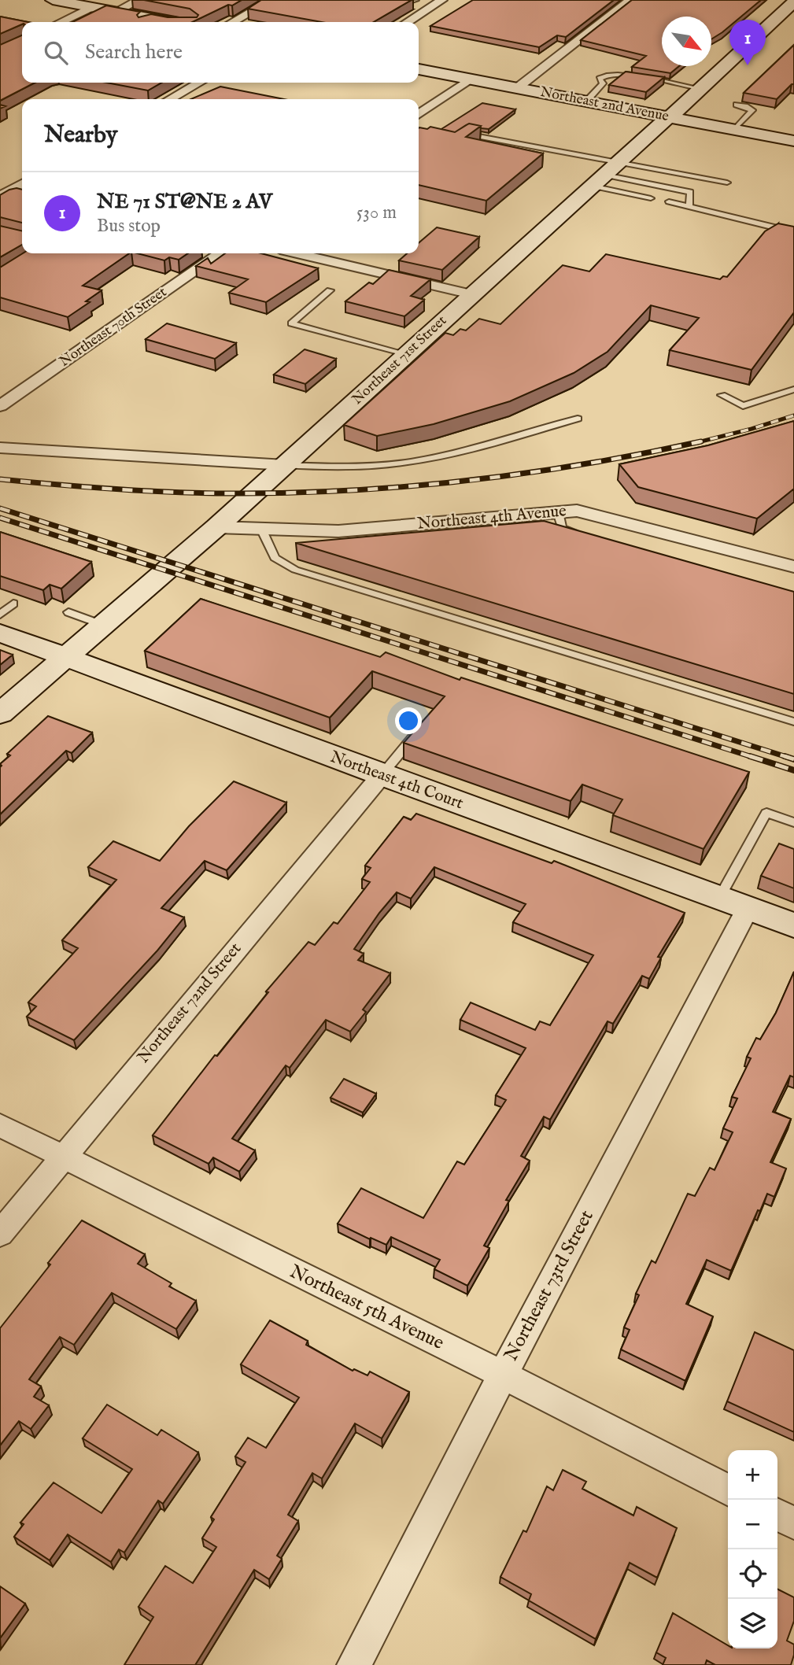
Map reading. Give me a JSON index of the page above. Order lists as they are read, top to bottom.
{
  "streets": {
    "street": [
      "Northeast 2nd Avenue",
      "Northeast 70th Street",
      "Northeast 71st Street",
      "Northeast 4th Avenue",
      "Northeast 4th Court",
      "Northeast 72nd Street",
      "Northeast 73rd Street",
      "Northeast 5th Avenue"
    ]
  },
  "crossings": [
    ["Northeast 2nd Avenue", "Northeast 71st Street"],
    ["Northeast 71st Street", "Northeast 4th Avenue"],
    ["Northeast 71st Street", "Northeast 4th Court"],
    ["Northeast 4th Court", "Northeast 72nd Street"],
    ["Northeast 4th Court", "Northeast 73rd Street"],
    ["Northeast 72nd Street", "Northeast 5th Avenue"],
    ["Northeast 73rd Street", "Northeast 5th Avenue"]
  ],
  "north": "bottom right",
  "page": {
    "pins": "1",
    "search": "Search here",
    "heading": "Nearby",
    "list": [
      {
        "mark": "1",
        "name": "NE 71 ST@NE 2 AV",
        "note": "Bus stop",
        "value": "530 m"
      }
    ],
    "map_buttons": ["+", "−"]
  }
}
